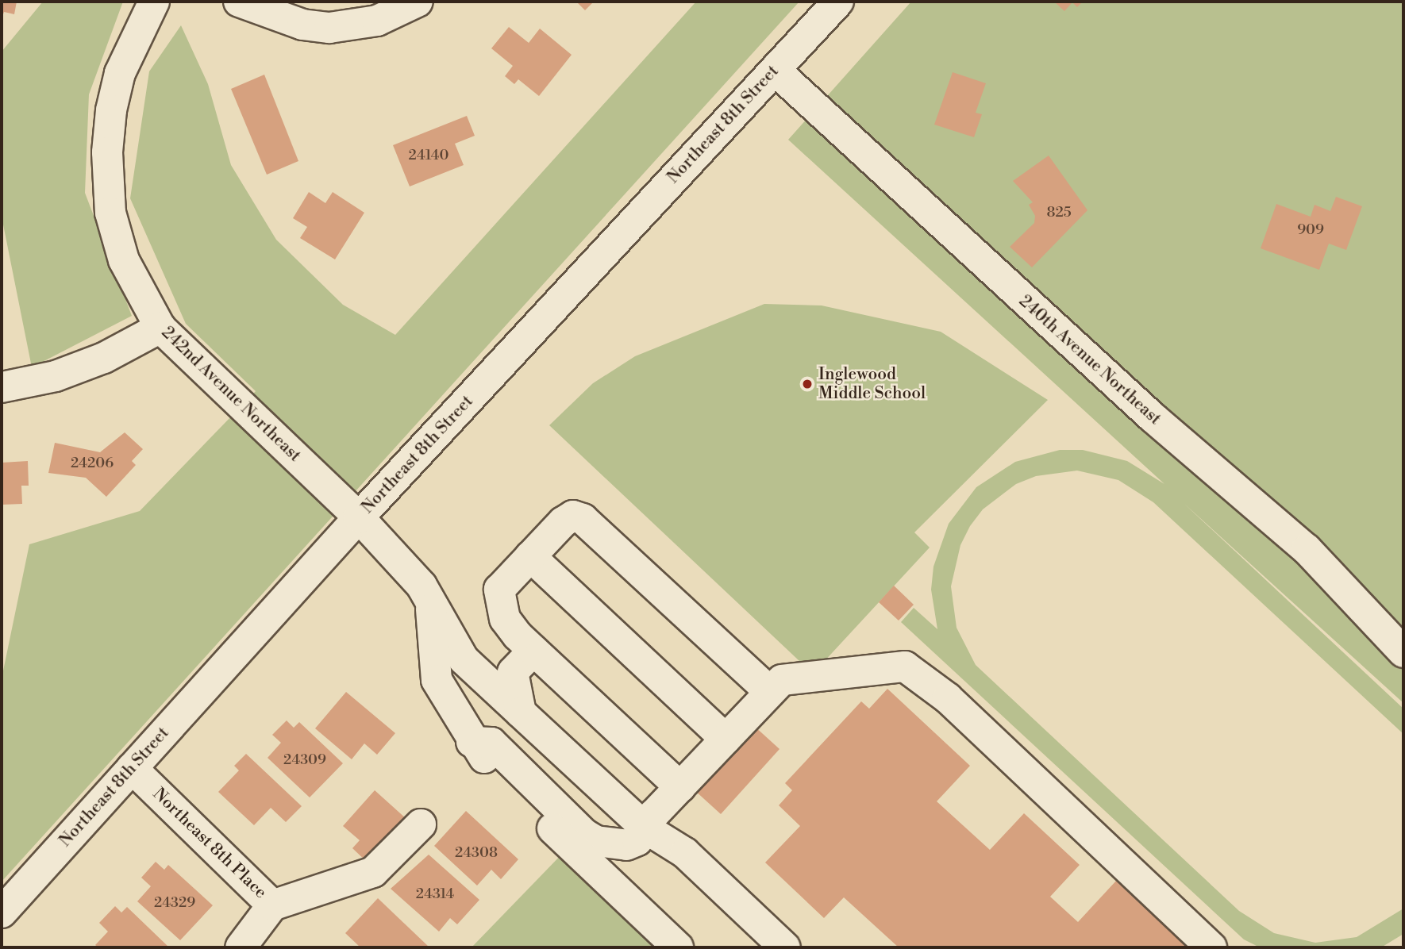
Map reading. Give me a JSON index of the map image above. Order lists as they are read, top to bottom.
{
  "streets": {
    "street": [
      "Northeast 8th Street",
      "240th Avenue Northeast",
      "242nd Avenue Northeast",
      "Northeast 8th Place"
    ]
  },
  "crossings": [
    ["Northeast 8th Street", "240th Avenue Northeast"],
    ["Northeast 8th Street", "242nd Avenue Northeast"],
    ["Northeast 8th Street", "Northeast 8th Place"]
  ],
  "places": ["Inglewood Middle School"],
  "house_numbers": [
    "24140",
    "825",
    "909",
    "24206",
    "24309",
    "24308",
    "24314",
    "24329"
  ]
}
